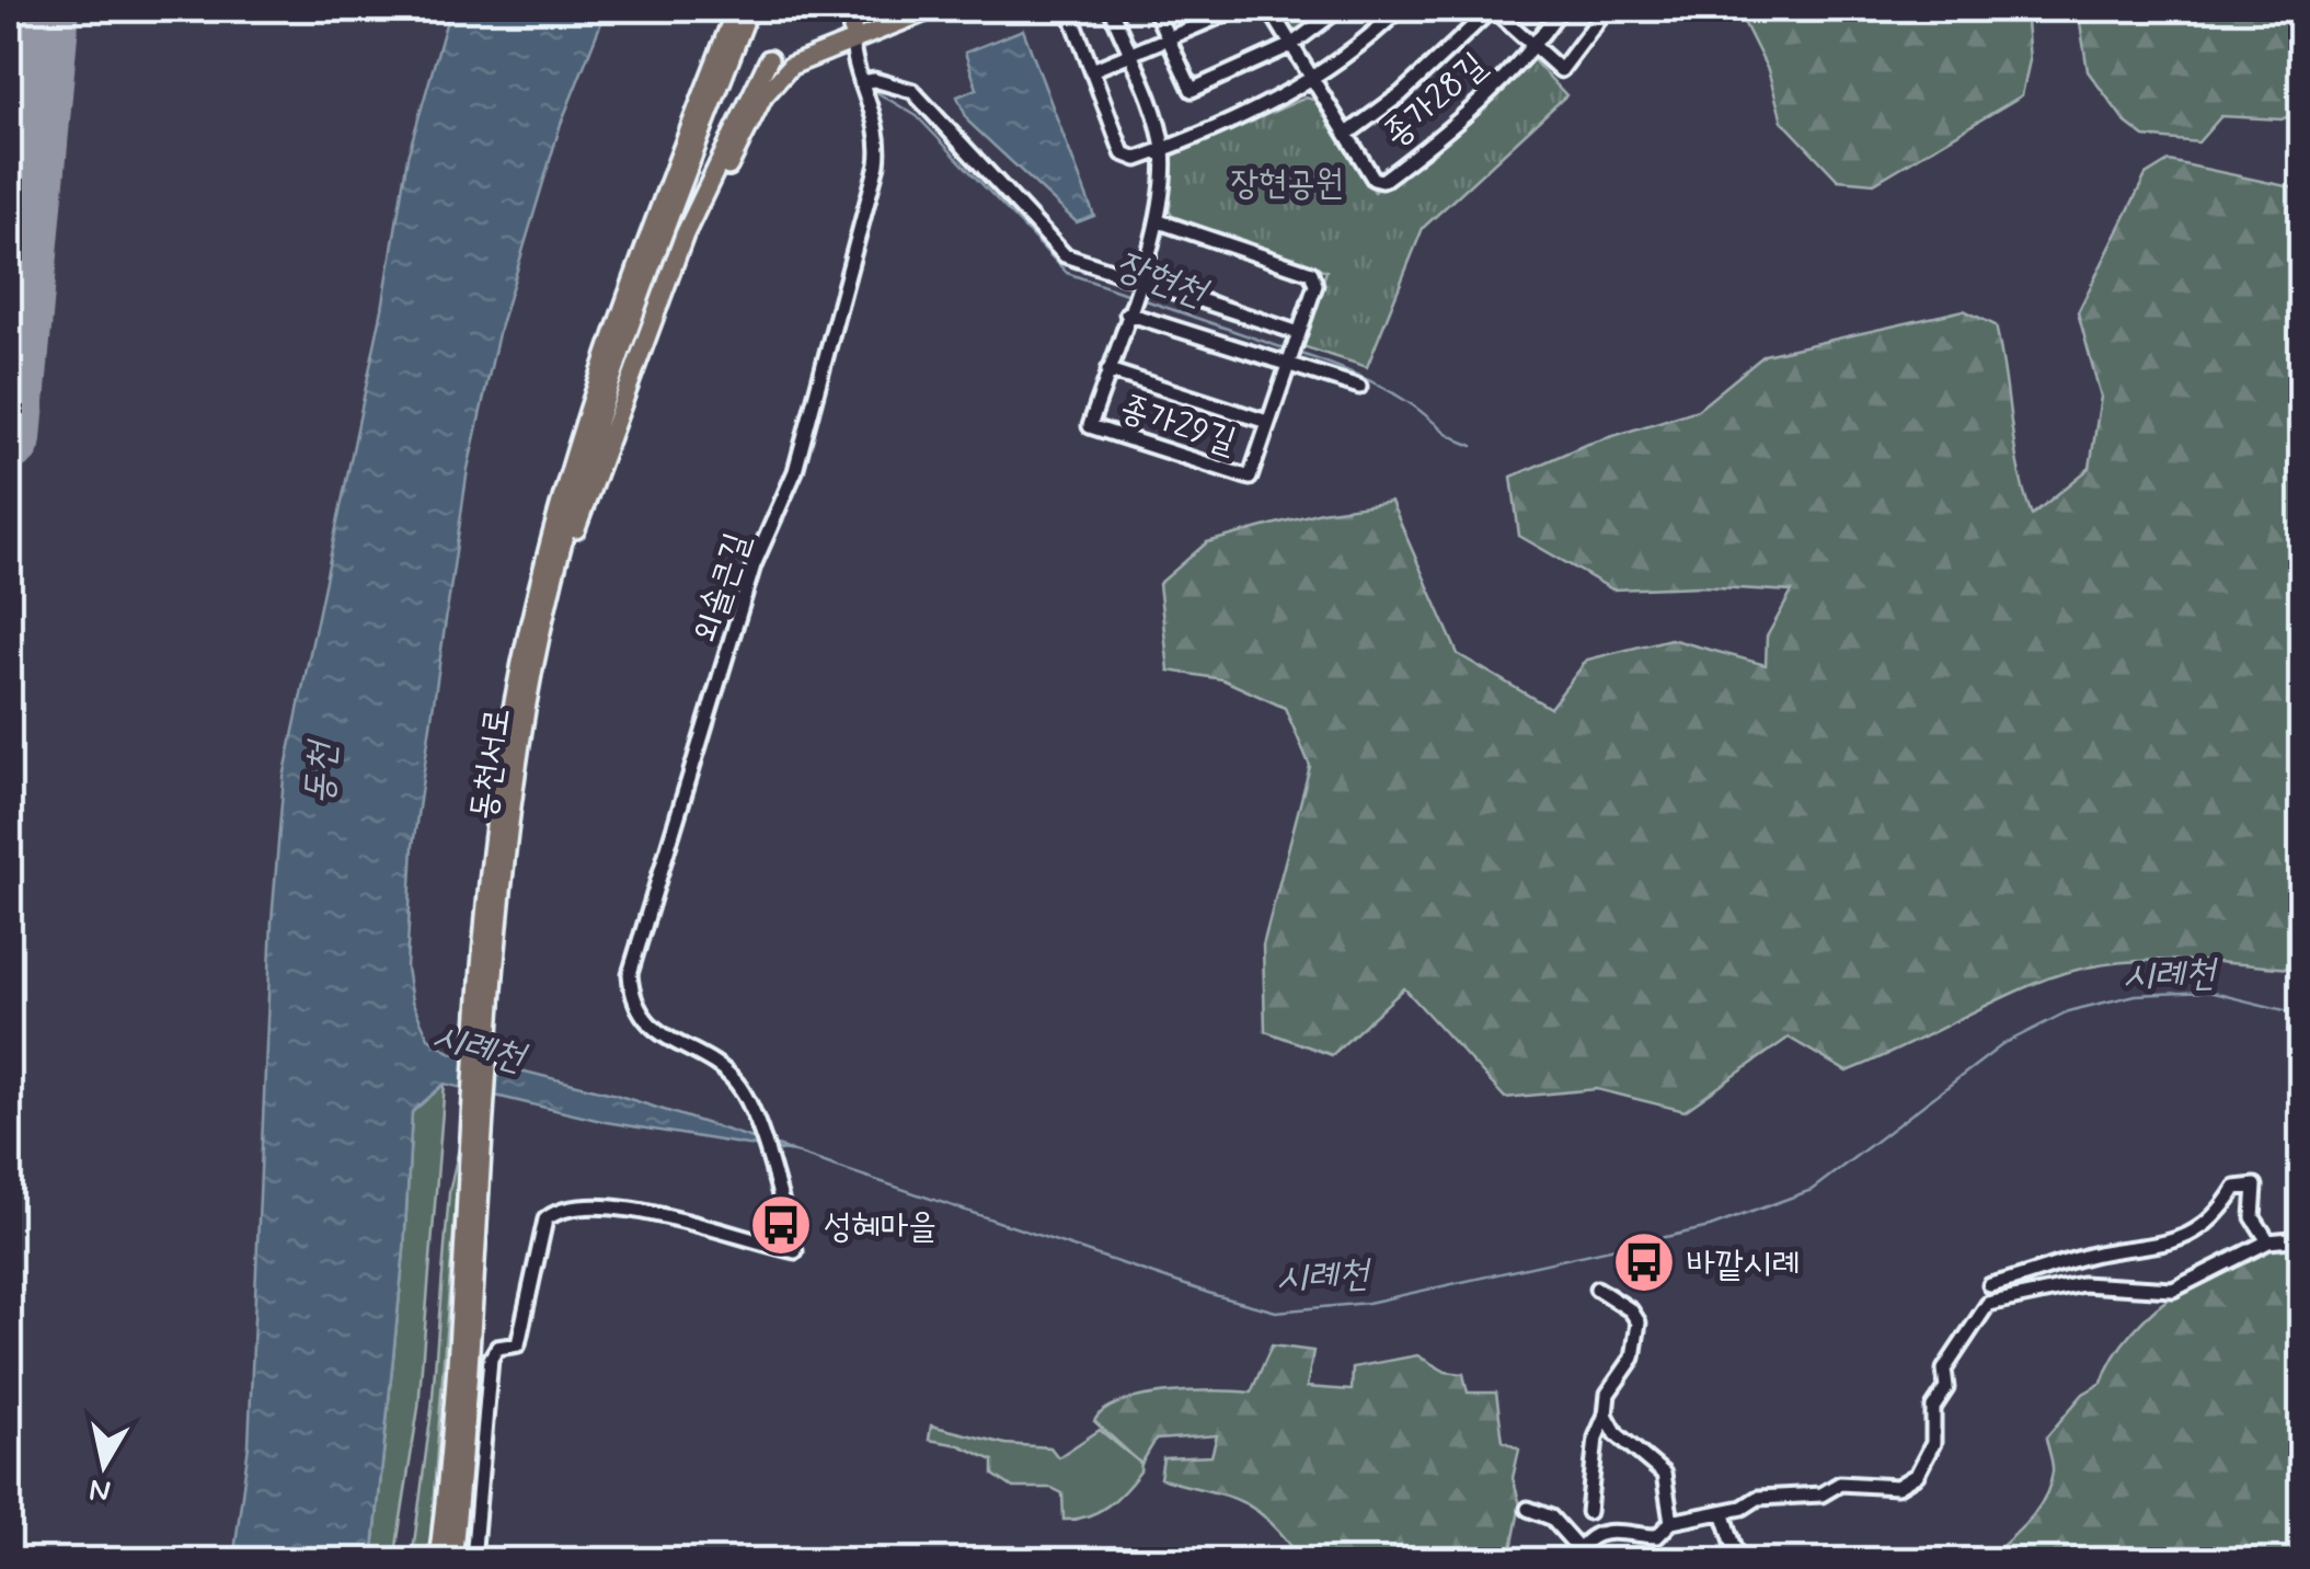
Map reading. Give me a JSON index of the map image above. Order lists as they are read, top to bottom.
{
  "streets": {
    "main road": ["동천서로"],
    "street": ["종가28길", "종가29길", "외솔큰길"]
  },
  "water": ["장현천", "동천", "시례천"],
  "parks": ["장현공원"],
  "places": {
    "bus stop": ["성혜마을", "바깥시례"]
  },
  "north": "bottom"
}
